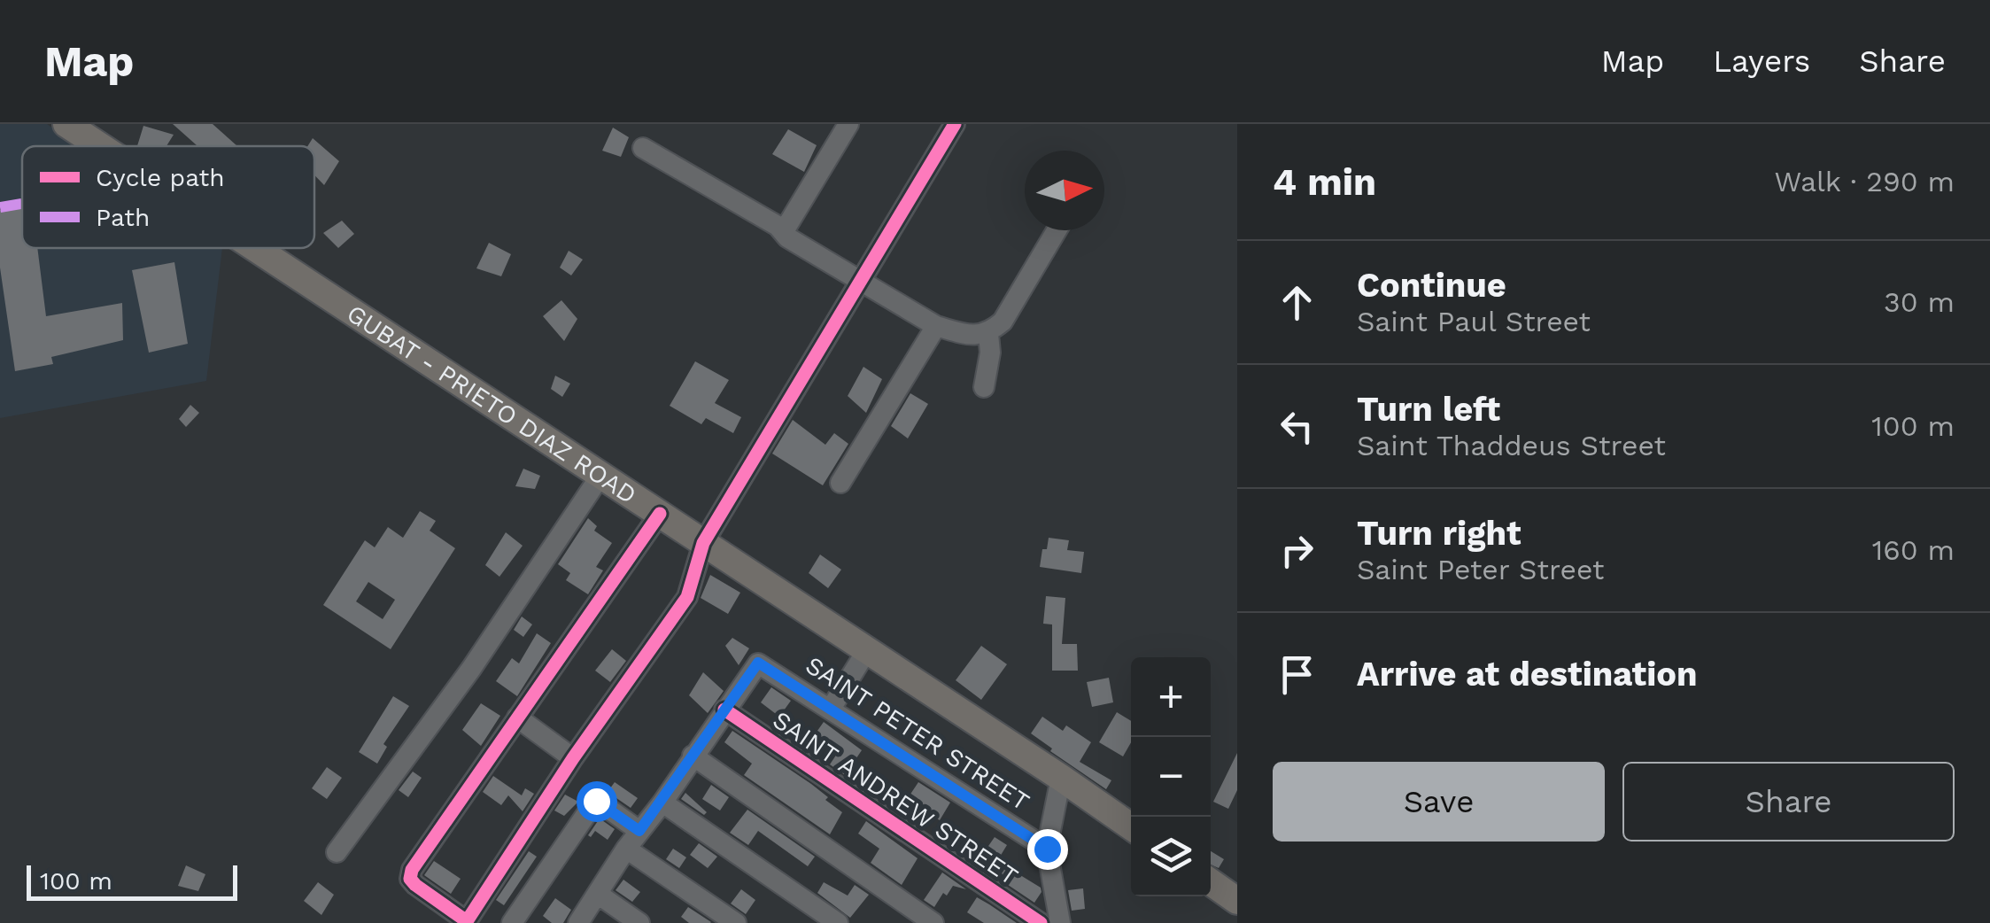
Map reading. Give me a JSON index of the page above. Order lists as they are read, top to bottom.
{
  "streets": {
    "main road": ["GUBAT - PRIETO DIAZ ROAD"],
    "street": ["SAINT PETER STREET", "SAINT ANDREW STREET"]
  },
  "crossings": [
    ["SAINT PETER STREET", "SAINT ANDREW STREET"]
  ],
  "legend": ["Cycle path", "Path"],
  "scale_bar": "100 m",
  "north": "right",
  "page": {
    "header": "Map",
    "nav": ["Map", "Layers", "Share"],
    "heading": ["4 min", "Walk · 290 m"],
    "list": [
      ["Continue", "Saint Paul Street", "30 m"],
      ["Turn left", "Saint Thaddeus Street", "100 m"],
      ["Turn right", "Saint Peter Street", "160 m"],
      "Arrive at destination"
    ],
    "map_buttons": ["+", "−"],
    "buttons": ["Save", "Share"],
    "scale": "100 m"
  }
}
